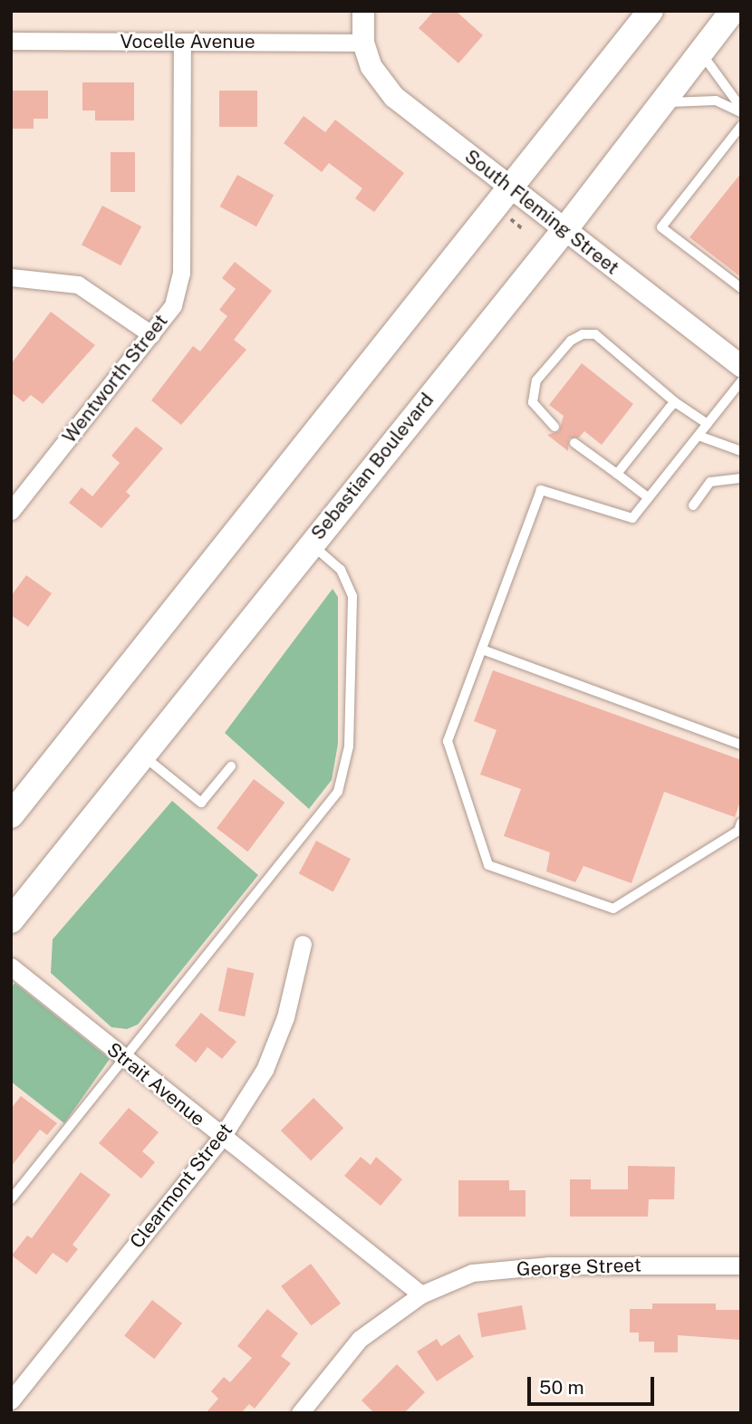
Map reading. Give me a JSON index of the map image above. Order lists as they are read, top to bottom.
{
  "streets": {
    "main road": ["Sebastian Boulevard"],
    "street": [
      "Vocelle Avenue",
      "South Fleming Street",
      "Wentworth Street",
      "Strait Avenue",
      "Clearmont Street",
      "George Street"
    ]
  },
  "crossings": [
    ["Vocelle Avenue", "South Fleming Street"],
    ["Vocelle Avenue", "Wentworth Street"],
    ["South Fleming Street", "Sebastian Boulevard"],
    ["Strait Avenue", "Clearmont Street"],
    ["Strait Avenue", "George Street"]
  ],
  "scale_bar": "50 m"
}
